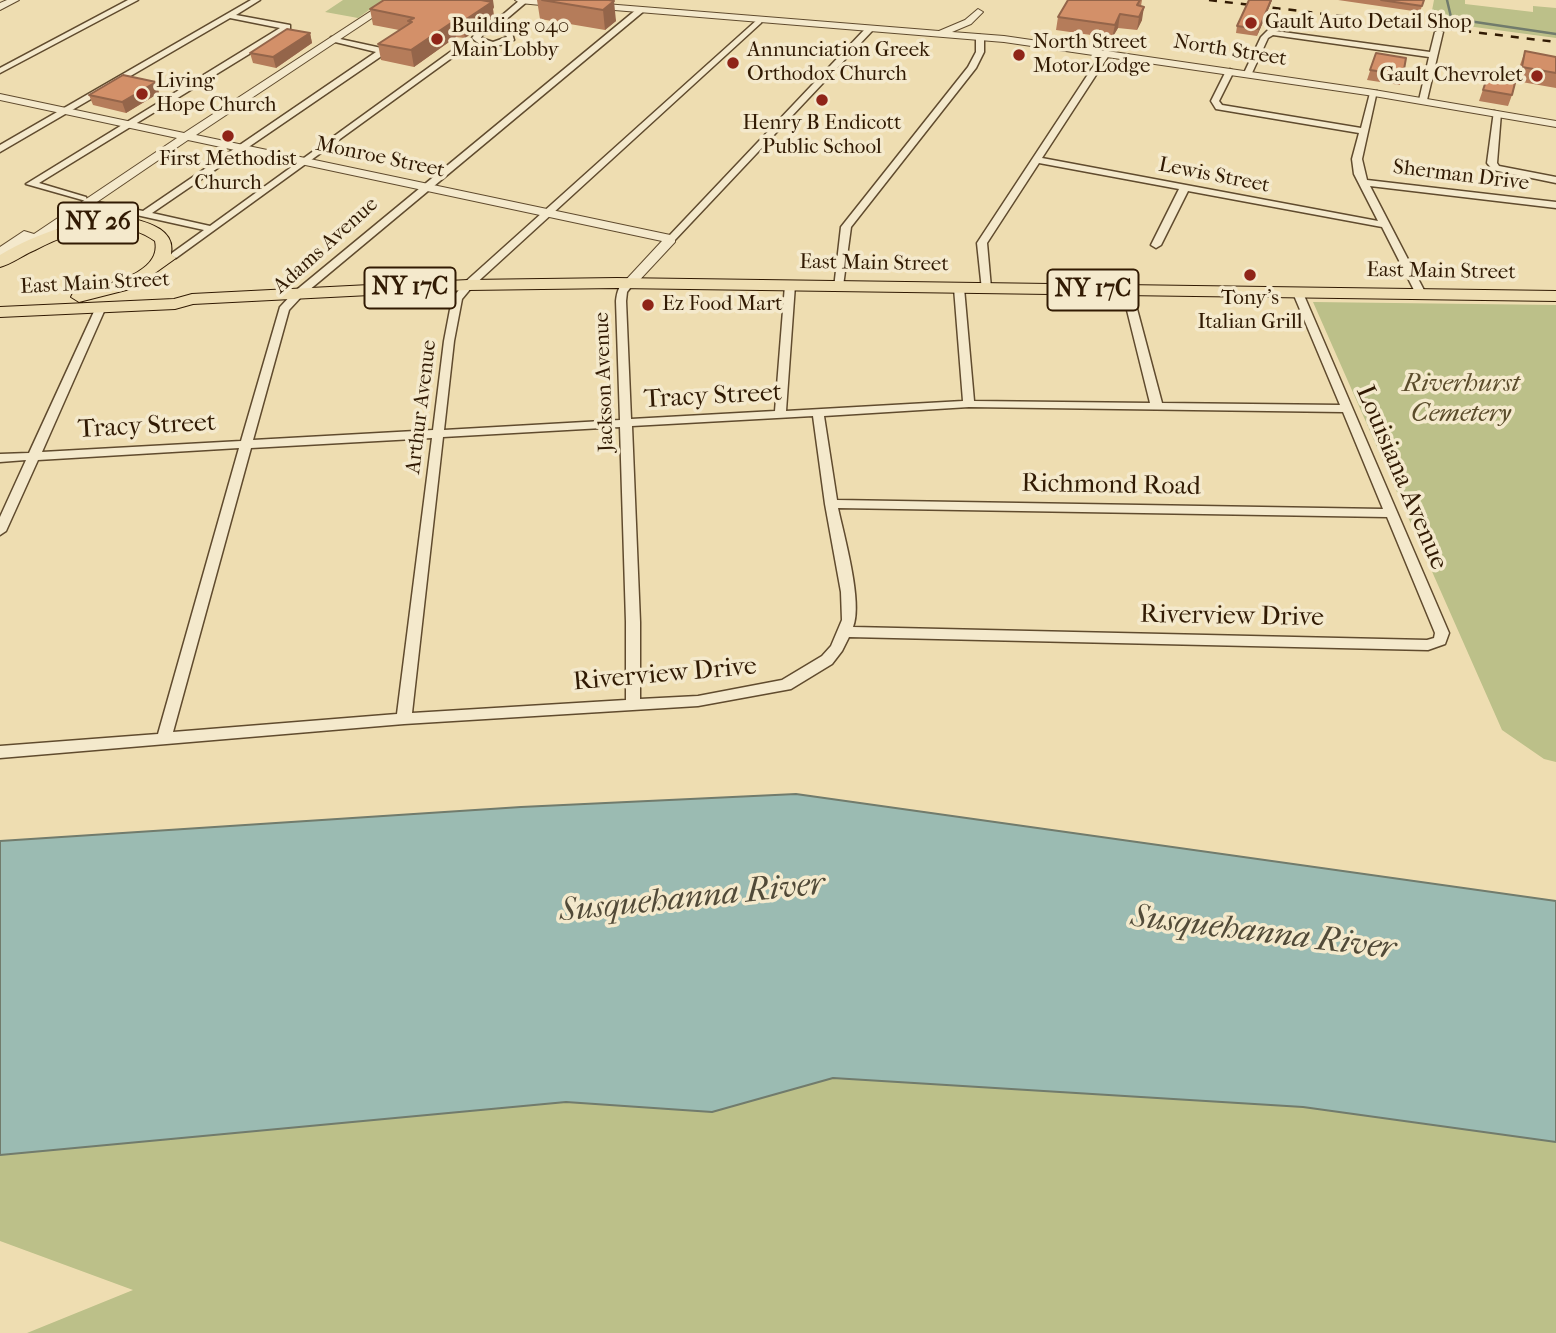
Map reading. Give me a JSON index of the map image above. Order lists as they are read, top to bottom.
{
  "streets": {
    "main road": ["NY 26", "East Main Street", "NY 17C"],
    "street": [
      "North Street",
      "Monroe Street",
      "Lewis Street",
      "Sherman Drive",
      "Adams Avenue",
      "Jackson Avenue",
      "Tracy Street",
      "Arthur Avenue",
      "Louisiana Avenue",
      "Richmond Road",
      "Riverview Drive"
    ]
  },
  "crossings": [
    ["North Street", "Adams Avenue"],
    ["North Street", "Jackson Avenue"],
    ["North Street", "Arthur Avenue"],
    ["Monroe Street", "Adams Avenue"],
    ["Monroe Street", "Jackson Avenue"],
    ["Monroe Street", "Arthur Avenue"],
    ["NY 26", "East Main Street"],
    ["Adams Avenue", "East Main Street"],
    ["Adams Avenue", "Tracy Street"],
    ["Adams Avenue", "Riverview Drive"],
    ["East Main Street", "Jackson Avenue"],
    ["East Main Street", "Arthur Avenue"],
    ["East Main Street", "Louisiana Avenue"],
    ["Jackson Avenue", "Tracy Street"],
    ["Jackson Avenue", "Riverview Drive"],
    ["Tracy Street", "Arthur Avenue"],
    ["Tracy Street", "Louisiana Avenue"],
    ["Arthur Avenue", "Riverview Drive"],
    ["Louisiana Avenue", "Richmond Road"],
    ["Louisiana Avenue", "Riverview Drive"]
  ],
  "water": ["Susquehanna River"],
  "parks": ["Riverhurst Cemetery"],
  "places": [
    "Gault Auto Detail Shop",
    "Building 040 Main Lobby",
    "North Street Motor Lodge",
    "Annunciation Greek Orthodox Church",
    "Gault Chevrolet",
    "Living Hope Church",
    "Henry B Endicott Public School",
    "First Methodist Church",
    "Tony’s Italian Grill",
    "Ez Food Mart"
  ]
}
